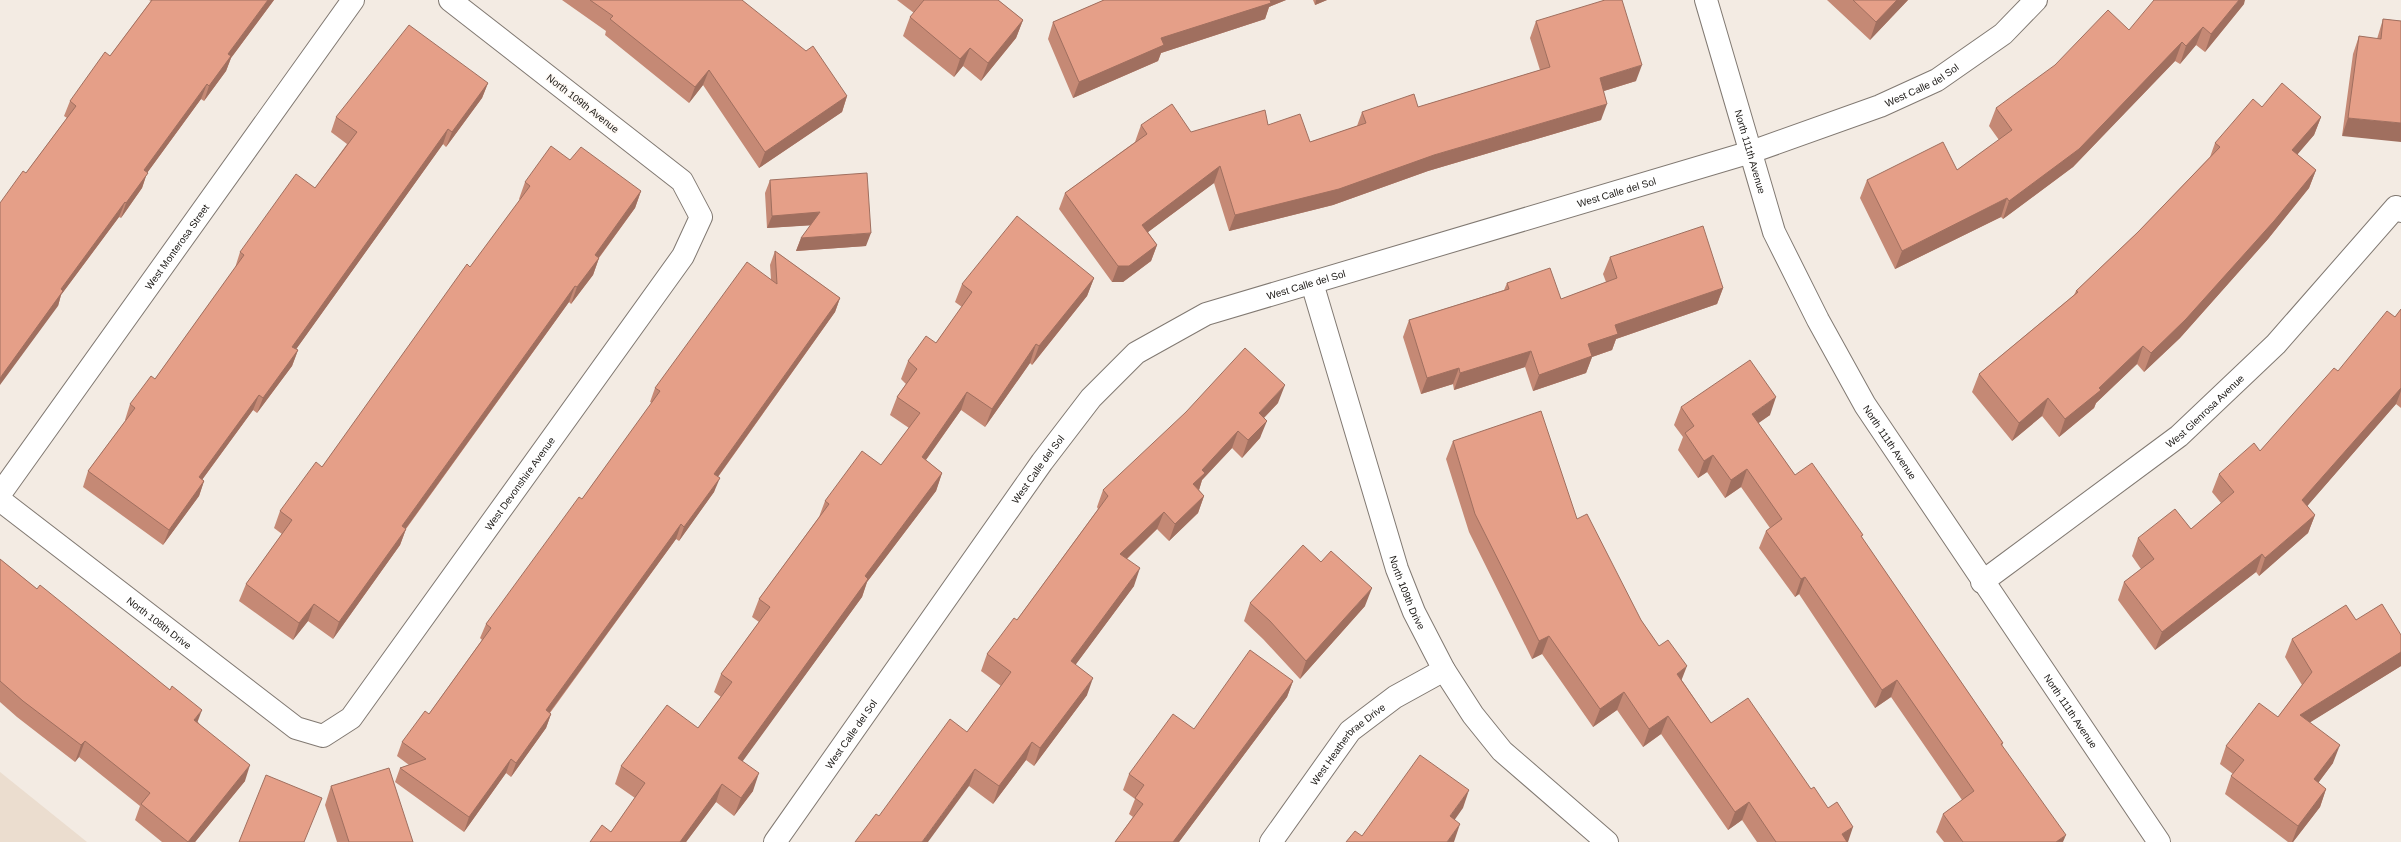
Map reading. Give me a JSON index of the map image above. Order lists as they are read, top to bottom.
{
  "streets": {
    "street": [
      "West Calle del Sol",
      "North 109th Avenue",
      "North 111th Avenue",
      "West Monterosa Street",
      "West Glenrosa Avenue",
      "West Devonshire Avenue",
      "North 109th Drive",
      "North 108th Drive",
      "West Heatherbrae Drive"
    ]
  },
  "crossings": [
    ["West Calle del Sol", "North 111th Avenue"],
    ["West Calle del Sol", "North 109th Drive"],
    ["North 109th Avenue", "West Devonshire Avenue"],
    ["North 111th Avenue", "West Glenrosa Avenue"],
    ["West Devonshire Avenue", "North 108th Drive"],
    ["North 109th Drive", "West Heatherbrae Drive"]
  ]
}
